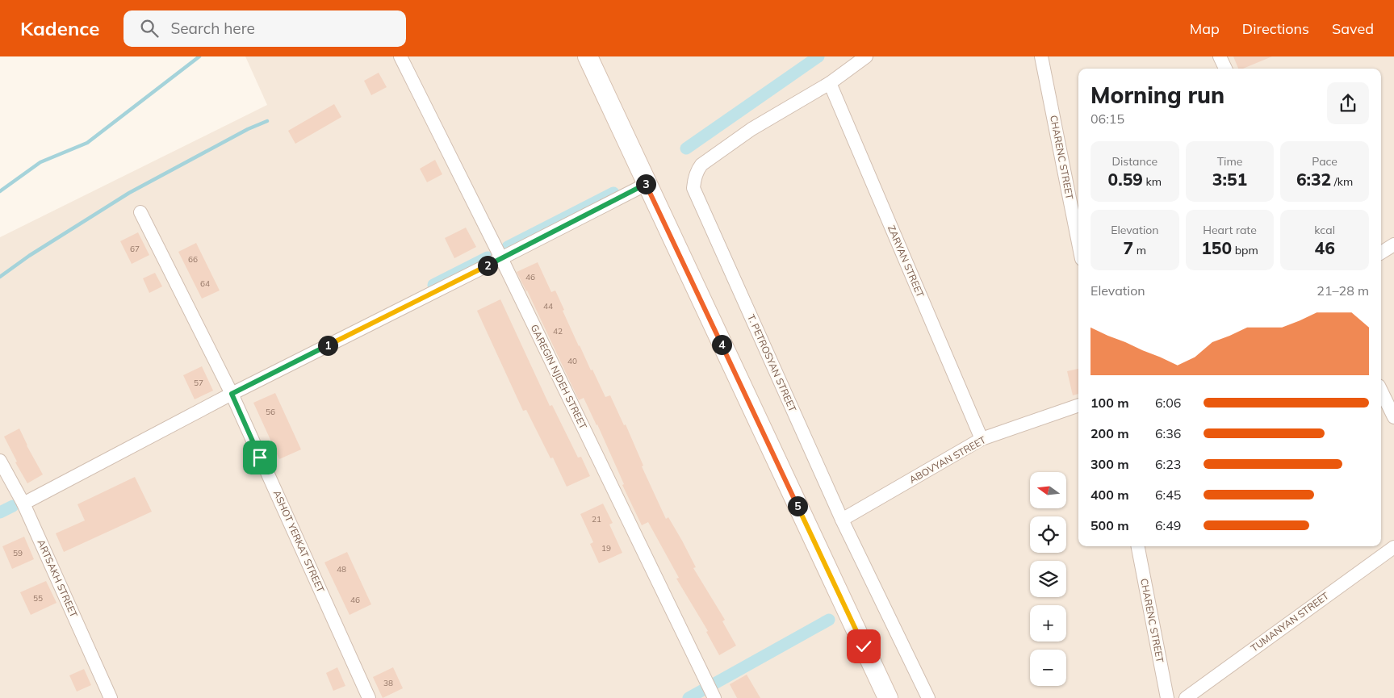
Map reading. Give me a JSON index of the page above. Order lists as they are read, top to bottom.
{
  "streets": {
    "street": [
      "CHARENC STREET",
      "ZARYAN STREET",
      "T. PETROSYAN STREET",
      "GAREGIN NJDEH STREET",
      "ABOVYAN STREET",
      "ASHOT YERKAT STREET",
      "ARTSAKH STREET",
      "TUMANYAN STREET"
    ]
  },
  "crossings": [
    ["ZARYAN STREET", "T. PETROSYAN STREET"],
    ["ZARYAN STREET", "ABOVYAN STREET"],
    ["T. PETROSYAN STREET", "ABOVYAN STREET"]
  ],
  "house_numbers": [
    "67",
    "66",
    "46",
    "64",
    "44",
    "42",
    "40",
    "57",
    "56",
    "21",
    "19",
    "59",
    "48",
    "55",
    "46",
    "38"
  ],
  "north": "left",
  "page": {
    "header": "Kadence",
    "search": "Search here",
    "nav": ["Map", "Directions", "Saved"],
    "heading": ["Morning run", "06:15"],
    "stats": [
      ["Distance", "0.59 km"],
      ["Time", "3:51"],
      ["Pace", "6:32 /km"],
      ["Elevation", "7 m"],
      ["Heart rate", "150 bpm"],
      ["kcal", "46"]
    ],
    "pins": [
      "3",
      "2",
      "4",
      "1",
      "5"
    ],
    "chart": ["Elevation", "21–28 m"],
    "list": [
      {
        "name": "100 m",
        "note": "6:06"
      },
      {
        "name": "200 m",
        "note": "6:36"
      },
      {
        "name": "300 m",
        "note": "6:23"
      },
      {
        "name": "400 m",
        "note": "6:45"
      },
      {
        "name": "500 m",
        "note": "6:49"
      }
    ],
    "map_buttons": ["+", "−"]
  }
}
